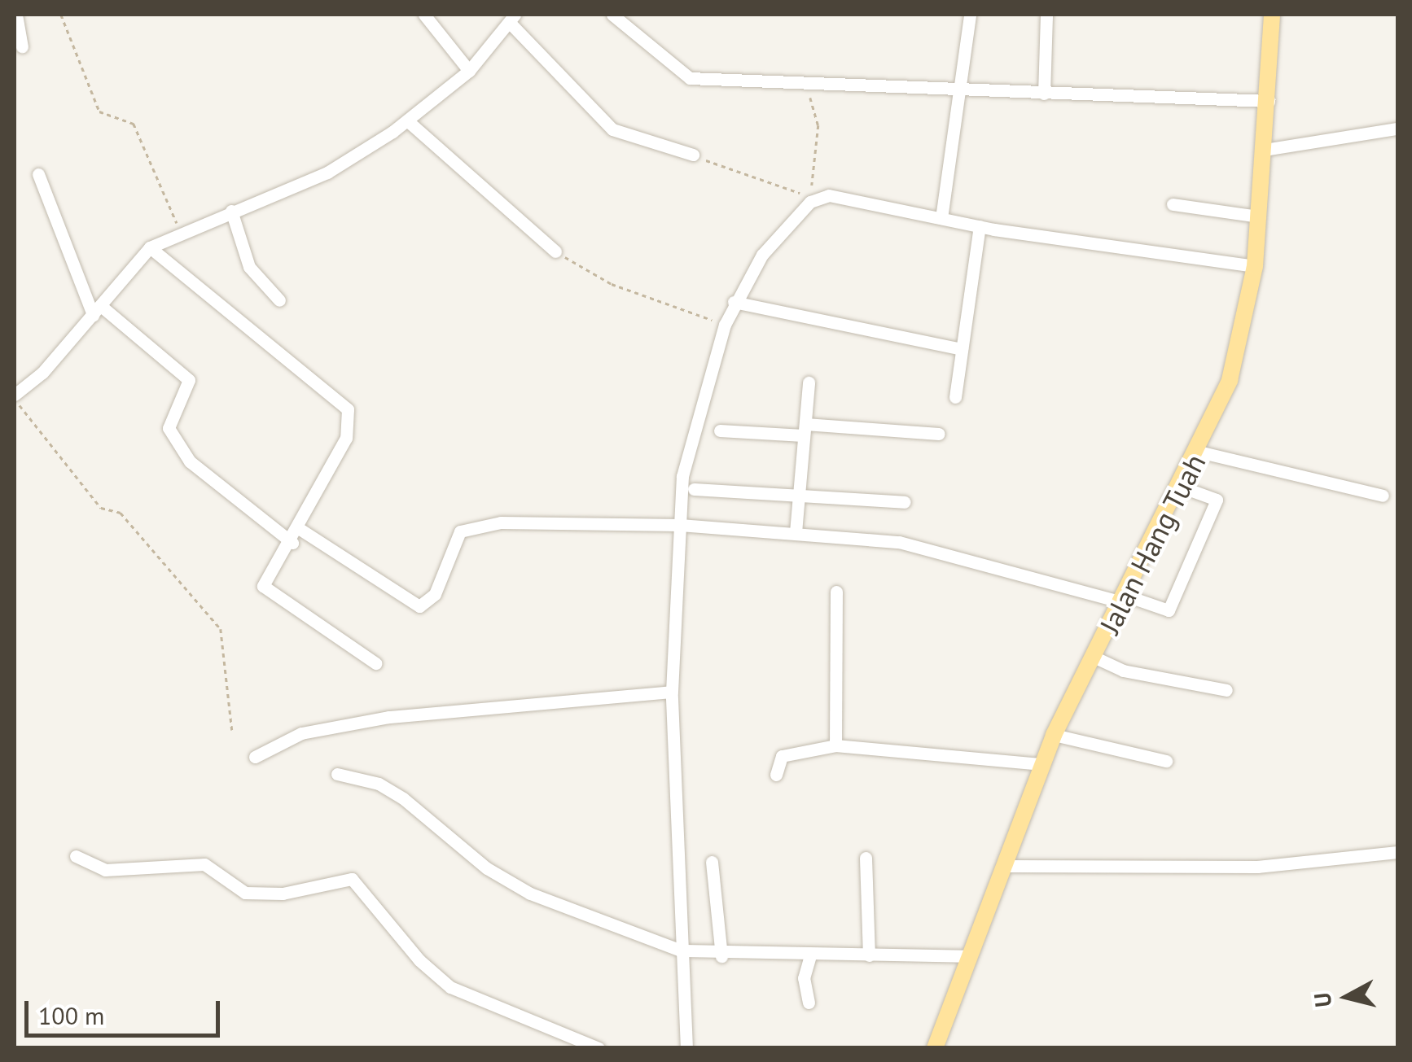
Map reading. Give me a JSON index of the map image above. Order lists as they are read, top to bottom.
{
  "streets": {
    "main road": ["Jalan Hang Tuah"]
  },
  "scale_bar": "100 m",
  "north": "left"
}
